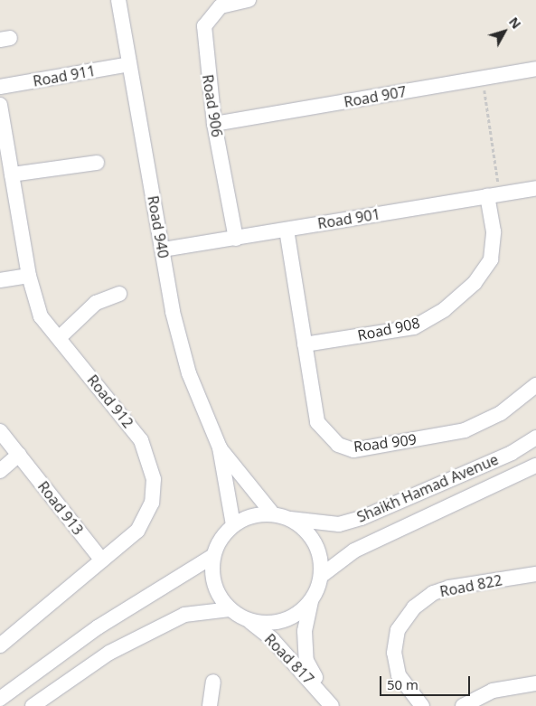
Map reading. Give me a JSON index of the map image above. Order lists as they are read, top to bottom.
{
  "streets": {
    "street": [
      "Road 911",
      "Road 907",
      "Road 906",
      "Road 901",
      "Road 940",
      "Road 908",
      "Road 912",
      "Road 909",
      "Shaikh Hamad Avenue",
      "Road 913",
      "Road 822",
      "Road 817"
    ]
  },
  "crossings": [
    ["Road 911", "Road 940"],
    ["Road 907", "Road 906"],
    ["Road 906", "Road 901"],
    ["Road 901", "Road 940"],
    ["Road 901", "Road 908"],
    ["Road 901", "Road 909"],
    ["Road 940", "Shaikh Hamad Avenue"],
    ["Road 940", "Road 817"],
    ["Road 908", "Road 909"],
    ["Road 912", "Road 913"],
    ["Shaikh Hamad Avenue", "Road 817"]
  ],
  "scale_bar": "50 m",
  "north": "top right"
}
